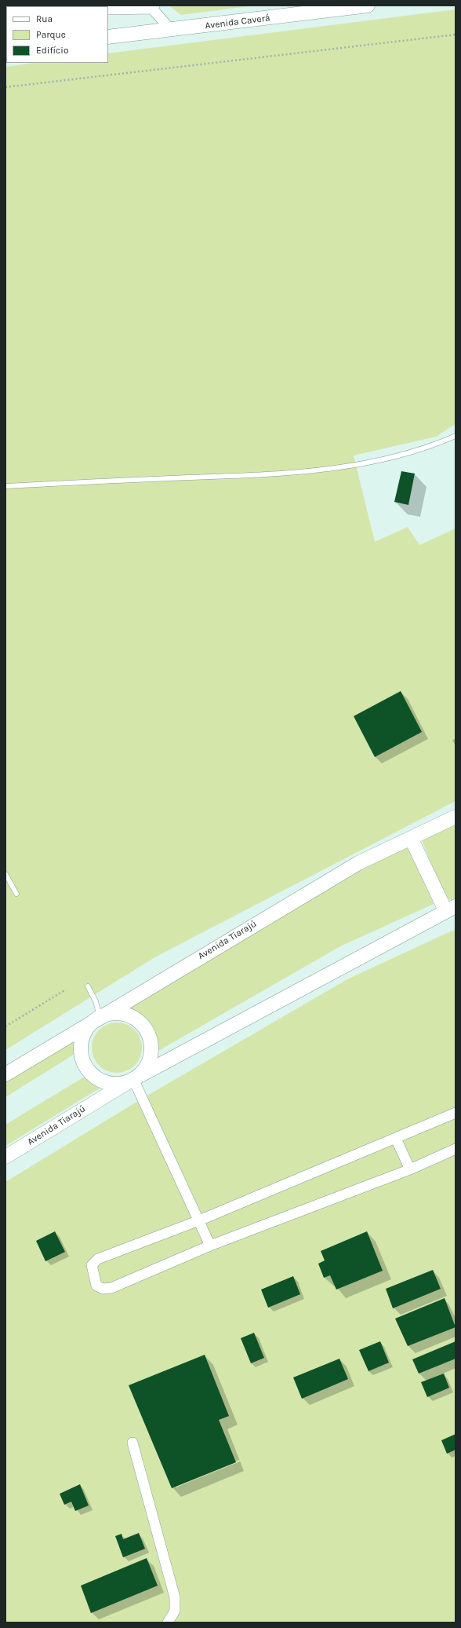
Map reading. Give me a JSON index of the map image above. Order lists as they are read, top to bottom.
{
  "streets": {
    "main road": ["Avenida Caverá", "Avenida Tiarajú"]
  },
  "legend": ["Rua", "Parque", "Edifício"]
}
